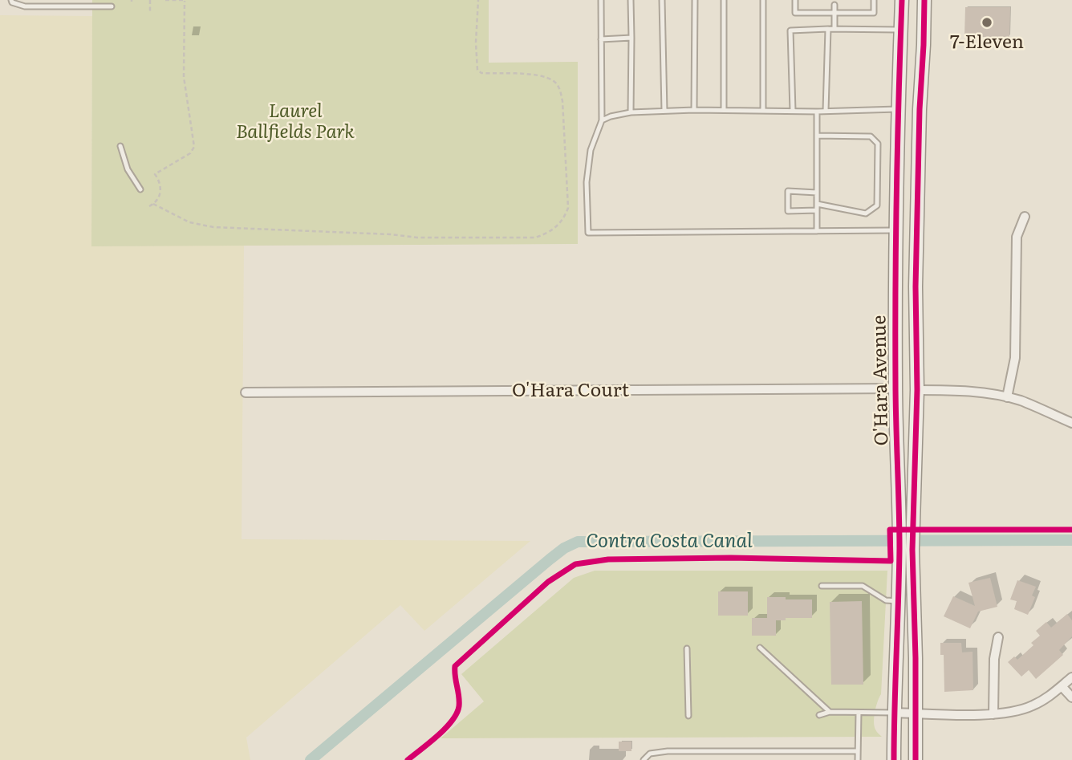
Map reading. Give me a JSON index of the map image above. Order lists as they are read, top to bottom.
{
  "streets": {
    "main road": ["O'Hara Avenue"],
    "street": ["O'Hara Court"]
  },
  "crossings": [
    ["O'Hara Avenue", "O'Hara Court"]
  ],
  "water": ["Contra Costa Canal"],
  "parks": ["Laurel Ballfields Park"],
  "places": ["7-Eleven"]
}
